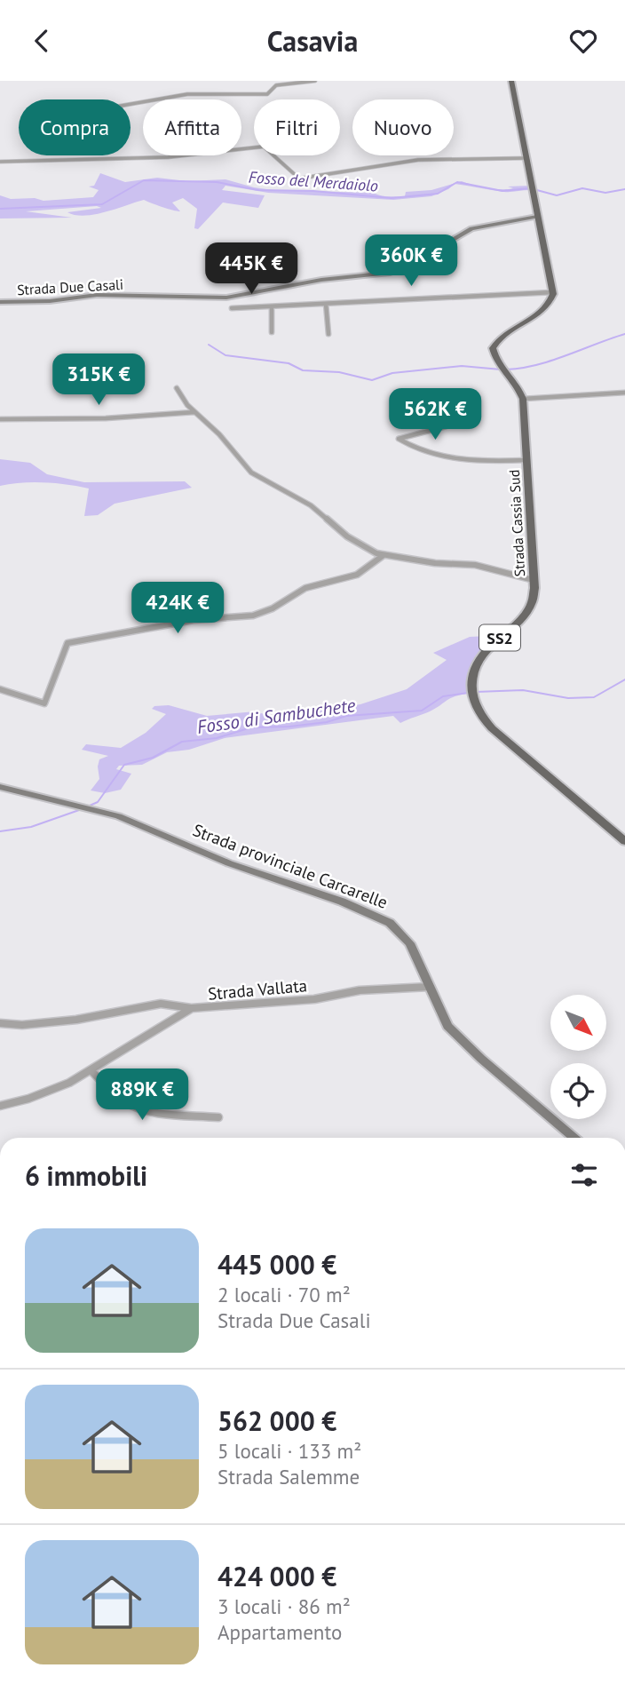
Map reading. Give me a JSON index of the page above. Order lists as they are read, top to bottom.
{
  "streets": {
    "main road": ["Strada Cassia Sud", "SS2"],
    "street": ["Strada Due Casali", "Strada provinciale Carcarelle", "Strada Vallata"]
  },
  "crossings": [
    ["Strada provinciale Carcarelle", "Strada Vallata"]
  ],
  "water": ["Fosso del Merdaiolo", "Fosso di Sambuchete"],
  "north": "bottom right",
  "page": {
    "header": "Casavia",
    "chip": [
      "Compra",
      "Affitta",
      "Filtri",
      "Nuovo"
    ],
    "price": [
      "360K €",
      "445K €",
      "315K €",
      "562K €",
      "424K €",
      "889K €"
    ],
    "heading": "6 immobili",
    "list": [
      {
        "name": "445 000 €",
        "note": "2 locali · 70 m² · Strada Due Casali"
      },
      {
        "name": "562 000 €",
        "note": "5 locali · 133 m² · Strada Salemme"
      },
      {
        "name": "424 000 €",
        "note": "3 locali · 86 m² · Appartamento"
      }
    ]
  }
}
